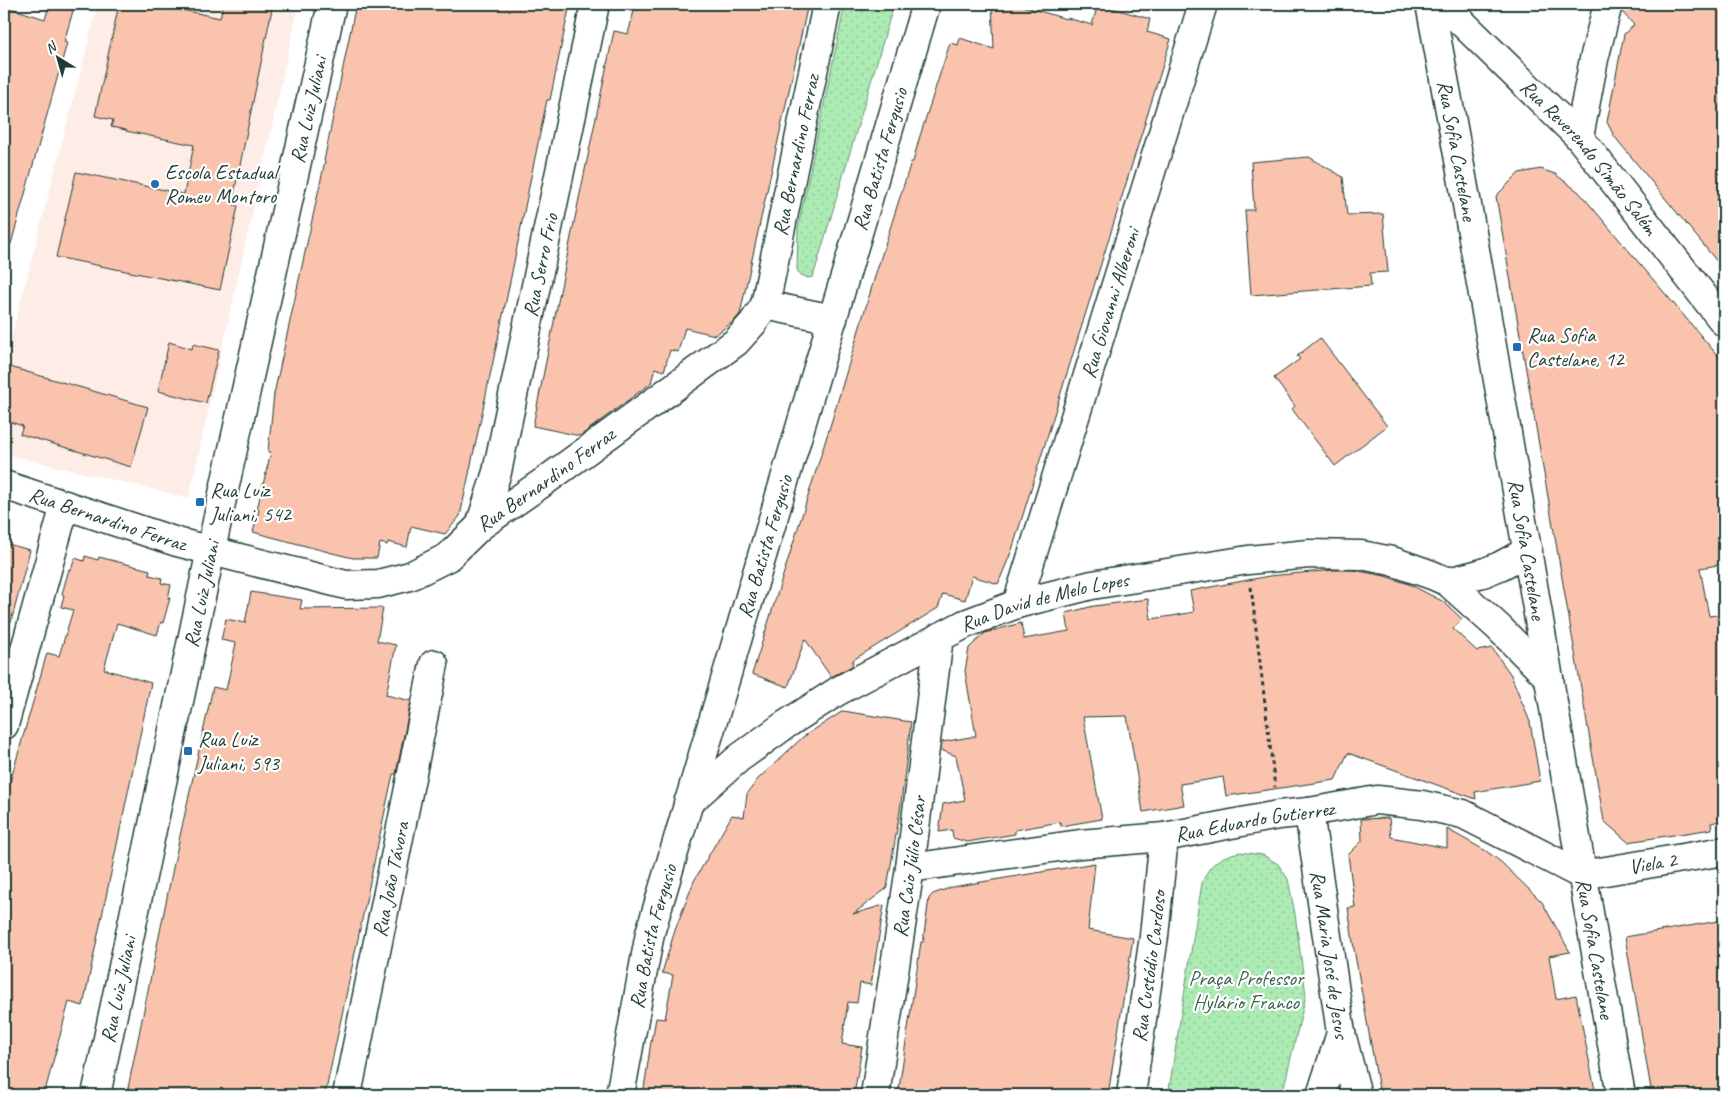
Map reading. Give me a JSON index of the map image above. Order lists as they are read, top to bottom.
{
  "streets": {
    "street": [
      "Rua Luiz Juliani",
      "Rua Sofia Castelane",
      "Rua Bernardino Ferraz",
      "Rua Batista Fergusio",
      "Rua Reverendo Simão Salém",
      "Rua Serro Frio",
      "Rua Giovanni Alberoni",
      "Rua David de Melo Lopes",
      "Rua Eduardo Gutierrez",
      "Viela 2",
      "Rua Caio Júlio César",
      "Rua João Távora",
      "Rua Maria José de Jesus",
      "Rua Custódio Cardoso"
    ]
  },
  "crossings": [
    ["Rua Luiz Juliani", "Rua Bernardino Ferraz"],
    ["Rua Sofia Castelane", "Rua David de Melo Lopes"],
    ["Rua Sofia Castelane", "Rua Eduardo Gutierrez"],
    ["Rua Sofia Castelane", "Viela 2"],
    ["Rua Bernardino Ferraz", "Rua Serro Frio"],
    ["Rua Batista Fergusio", "Rua David de Melo Lopes"],
    ["Rua Giovanni Alberoni", "Rua David de Melo Lopes"],
    ["Rua David de Melo Lopes", "Rua Caio Júlio César"],
    ["Rua Eduardo Gutierrez", "Viela 2"],
    ["Rua Eduardo Gutierrez", "Rua Caio Júlio César"],
    ["Rua Eduardo Gutierrez", "Rua Maria José de Jesus"],
    ["Rua Eduardo Gutierrez", "Rua Custódio Cardoso"]
  ],
  "parks": ["Praça Professor Hylário Franco"],
  "places": {
    "other": ["Escola Estadual Romeu Montoro"],
    "transit": ["Rua Sofia Castelane, 12", "Rua Luiz Juliani, 542", "Rua Luiz Juliani, 593"]
  },
  "north": "top left"
}
